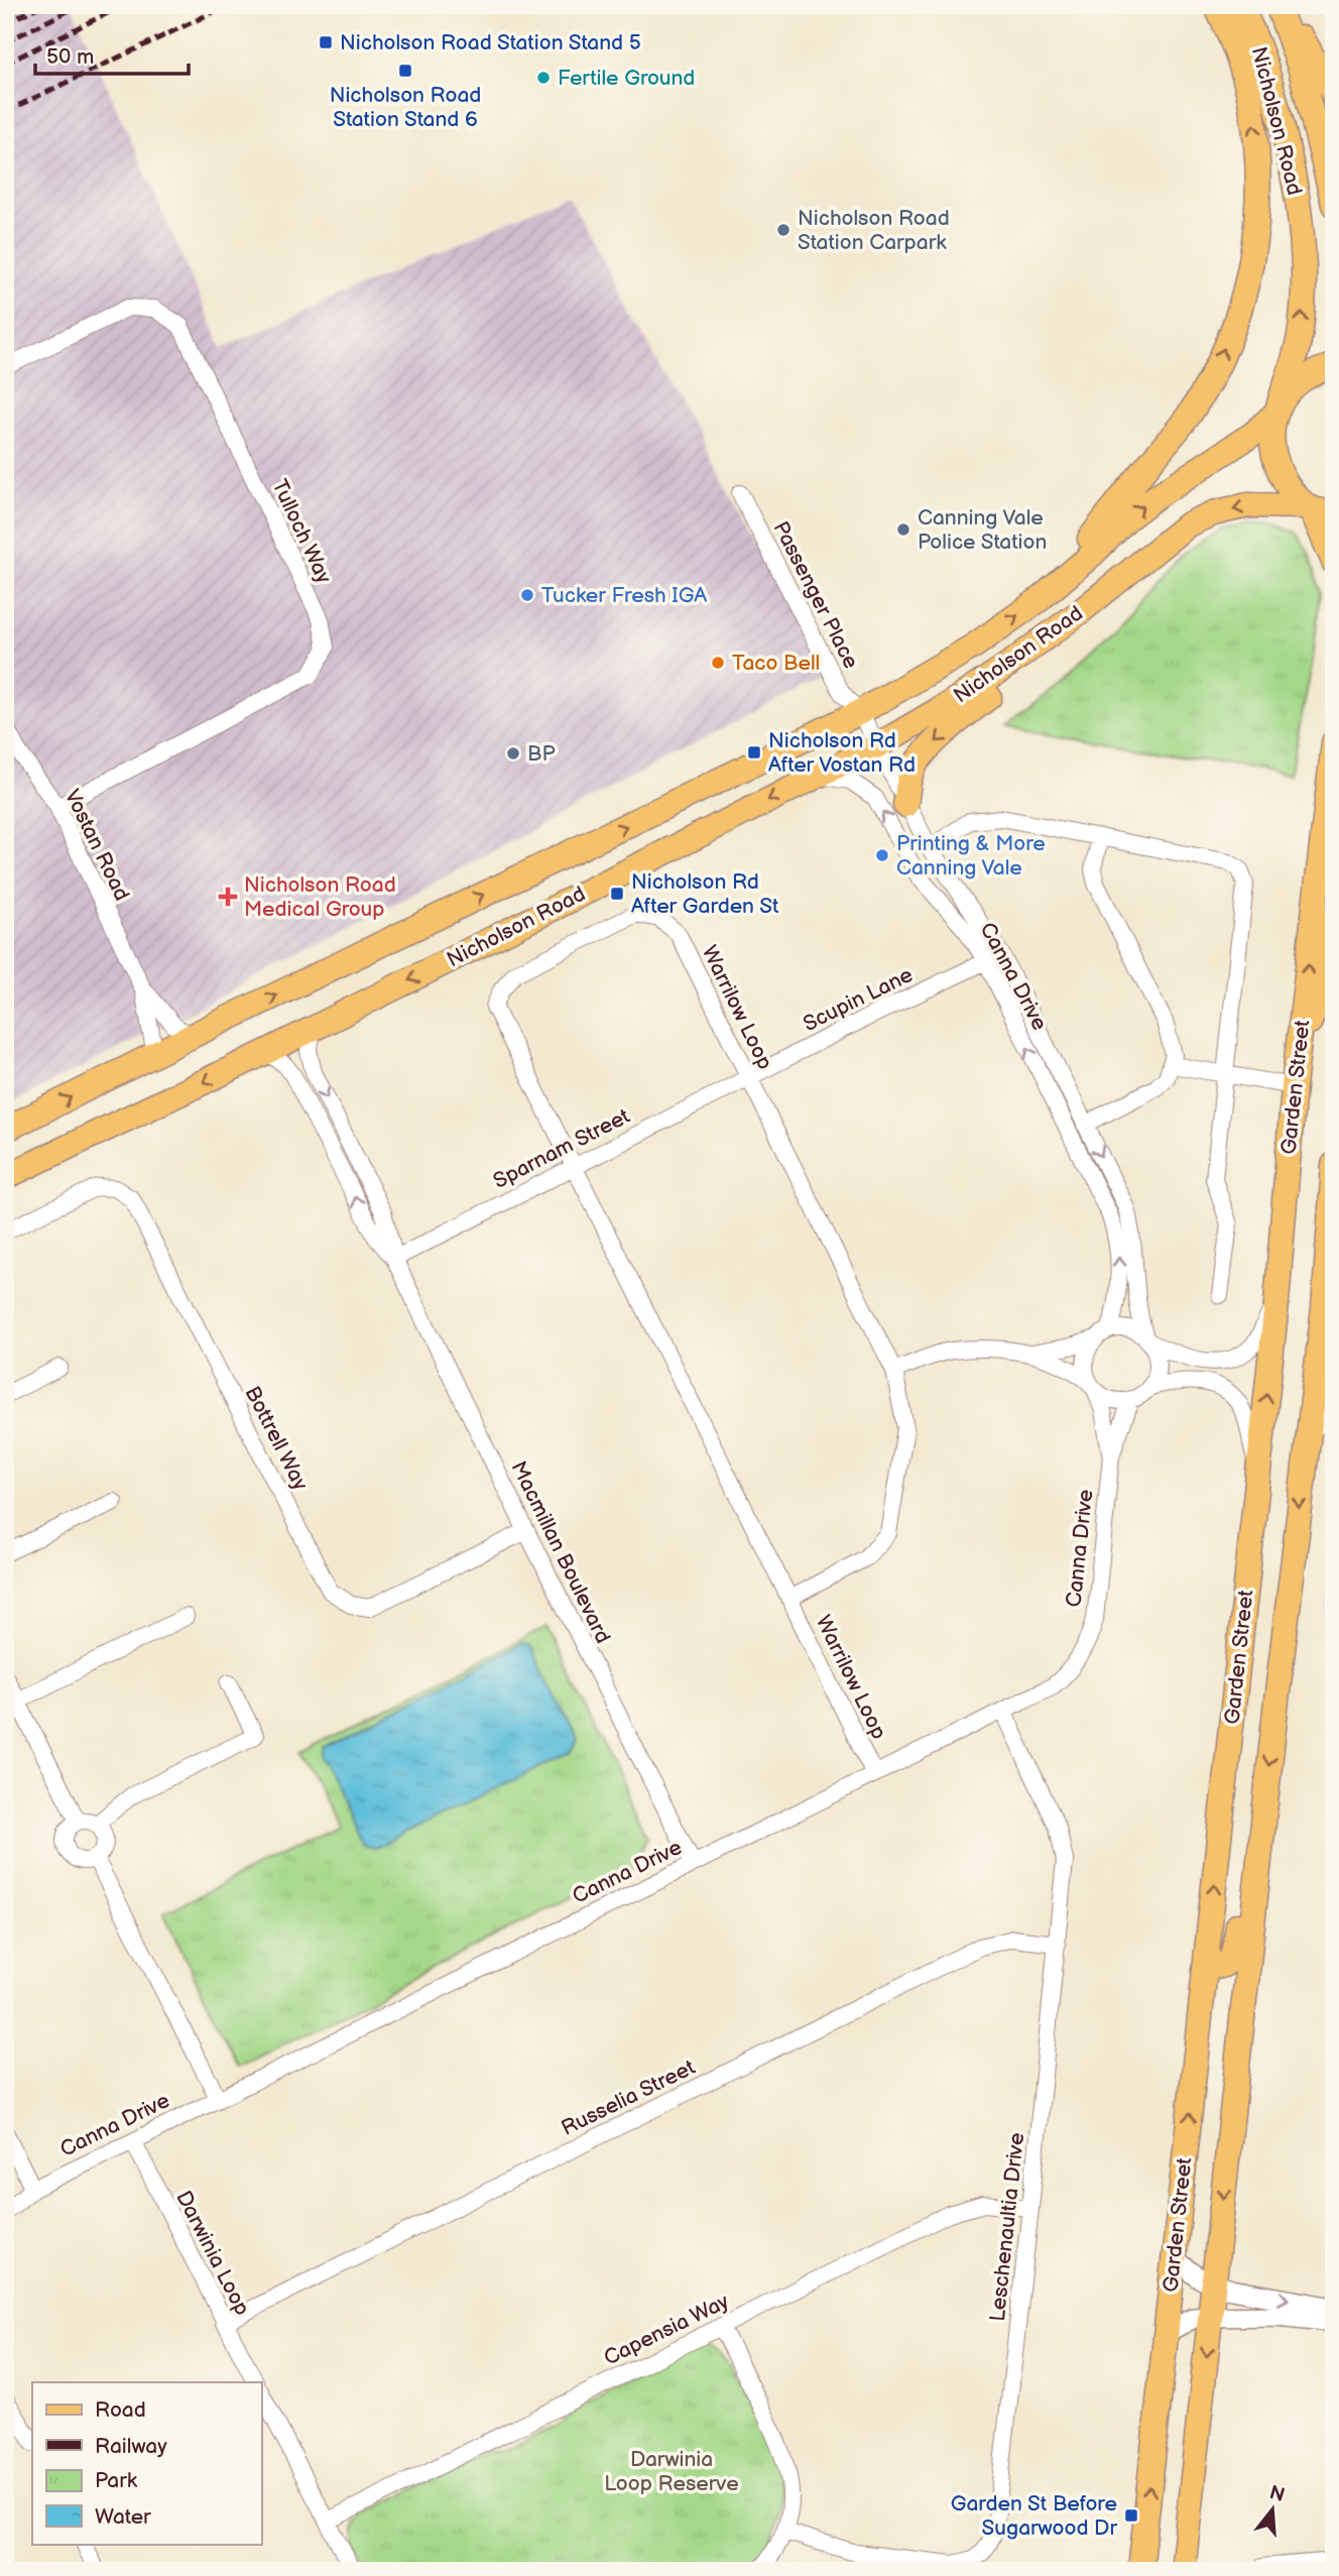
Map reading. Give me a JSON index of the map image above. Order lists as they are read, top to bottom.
{
  "streets": {
    "main road": ["Nicholson Road", "Garden Street"],
    "street": [
      "Tulloch Way",
      "Passenger Place",
      "Vostan Road",
      "Canna Drive",
      "Scupin Lane",
      "Warrilow Loop",
      "Sparnam Street",
      "Bottrell Way",
      "Macmillan Boulevard",
      "Russelia Street",
      "Leschenaultia Drive",
      "Darwinia Loop",
      "Capensia Way"
    ]
  },
  "crossings": [
    ["Nicholson Road", "Passenger Place"],
    ["Nicholson Road", "Vostan Road"],
    ["Nicholson Road", "Canna Drive"],
    ["Nicholson Road", "Macmillan Boulevard"],
    ["Tulloch Way", "Vostan Road"],
    ["Passenger Place", "Canna Drive"],
    ["Canna Drive", "Scupin Lane"],
    ["Canna Drive", "Warrilow Loop"],
    ["Canna Drive", "Macmillan Boulevard"],
    ["Canna Drive", "Leschenaultia Drive"],
    ["Canna Drive", "Darwinia Loop"],
    ["Scupin Lane", "Warrilow Loop"],
    ["Scupin Lane", "Sparnam Street"],
    ["Warrilow Loop", "Sparnam Street"],
    ["Sparnam Street", "Macmillan Boulevard"],
    ["Bottrell Way", "Macmillan Boulevard"],
    ["Russelia Street", "Leschenaultia Drive"],
    ["Russelia Street", "Darwinia Loop"],
    ["Leschenaultia Drive", "Capensia Way"]
  ],
  "parks": ["Darwinia Loop Reserve"],
  "places": {
    "transit": [
      "Nicholson Road Station Stand 5",
      "Nicholson Road Station Stand 6",
      "Nicholson Rd After Vostan Rd",
      "Nicholson Rd After Garden St",
      "Garden St Before Sugarwood Dr"
    ],
    "other": [
      "Fertile Ground",
      "Nicholson Road Station Carpark",
      "Canning Vale Police Station",
      "Tucker Fresh IGA",
      "Taco Bell",
      "BP",
      "Printing & More Canning Vale"
    ],
    "health": ["Nicholson Road Medical Group"]
  },
  "legend": [
    "Road",
    "Railway",
    "Park",
    "Water"
  ],
  "scale_bar": "50 m",
  "north": "top"
}
